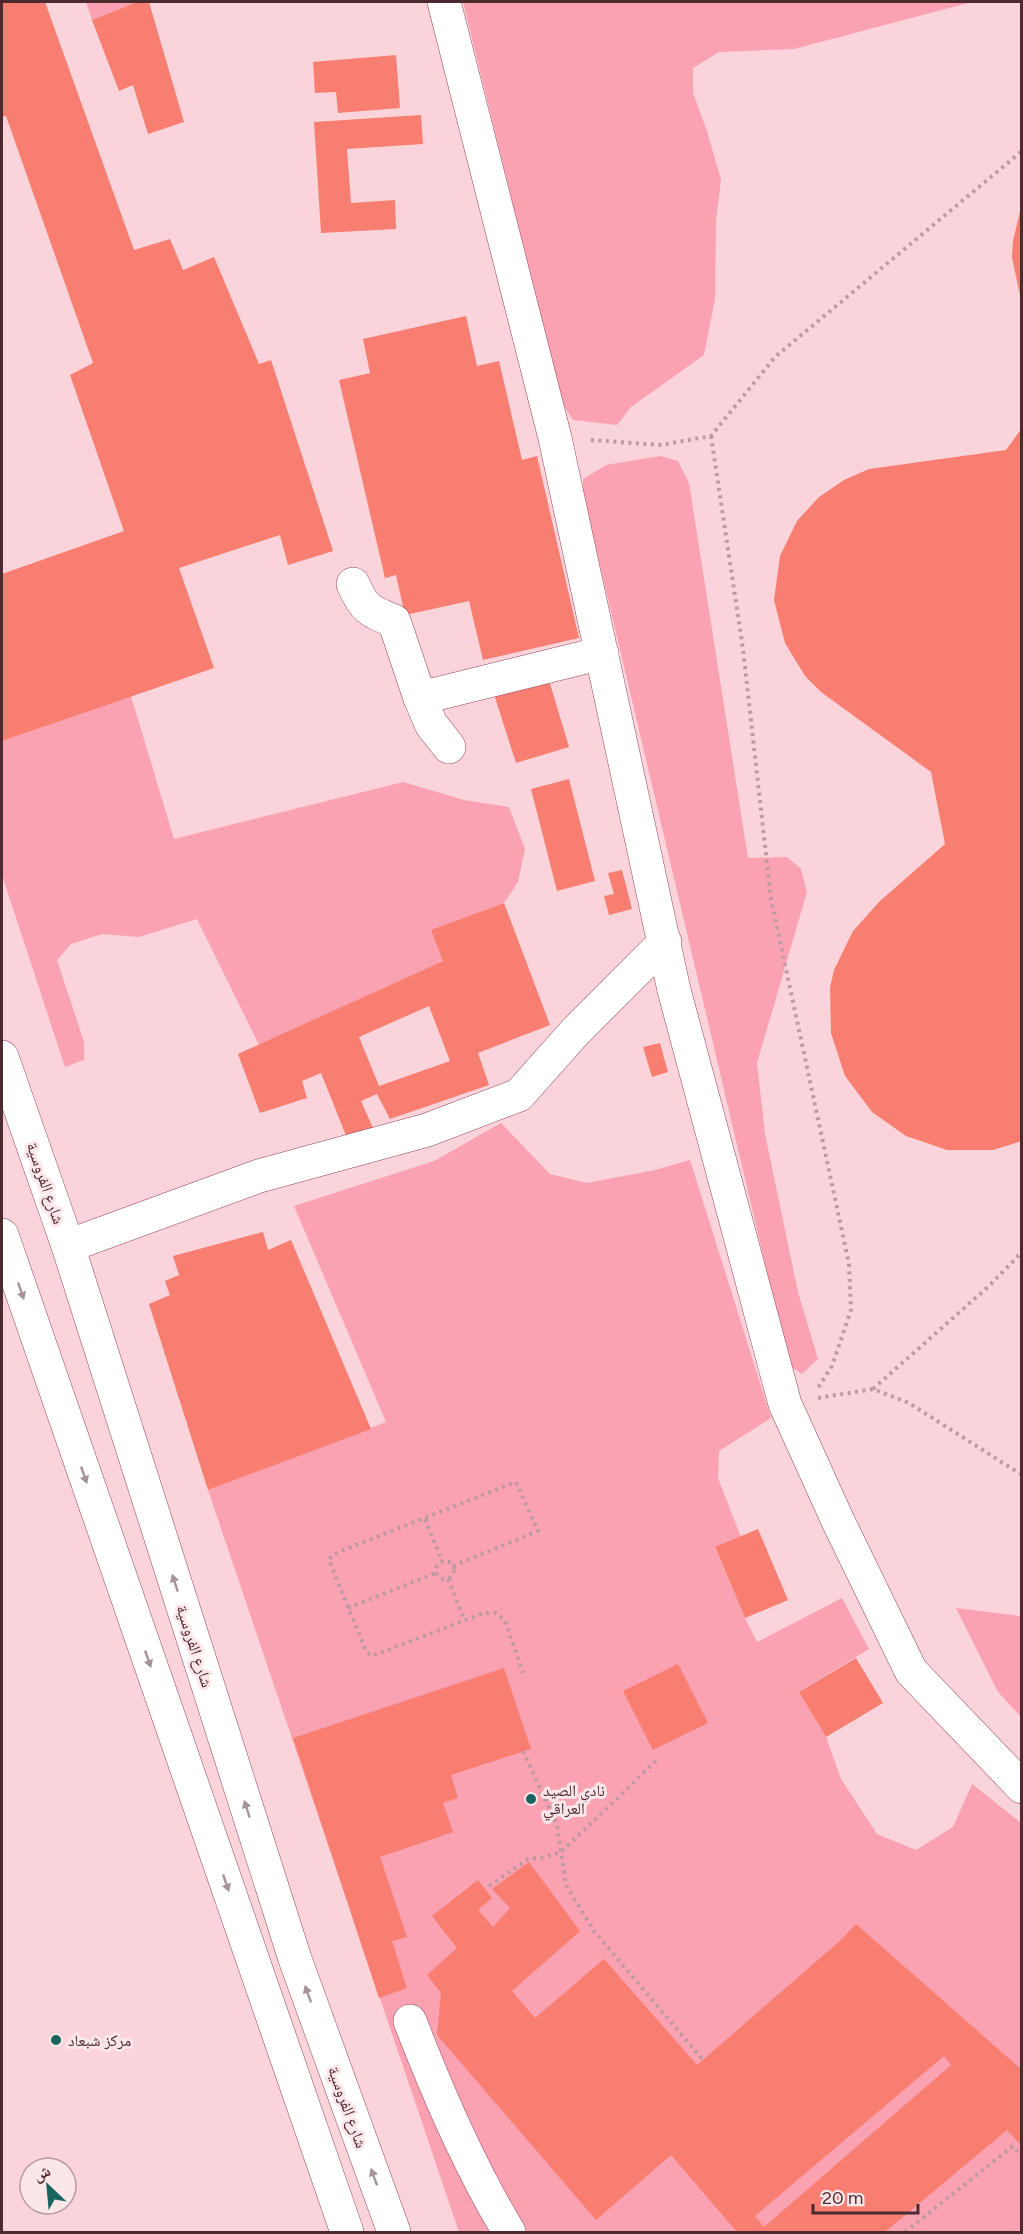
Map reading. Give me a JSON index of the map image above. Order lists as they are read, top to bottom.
{
  "streets": {
    "street": ["شارع الفروسية"]
  },
  "places": ["نادي الصيد العراقي", "مركز شبعاد"],
  "scale_bar": "20 m",
  "north": "top left"
}
